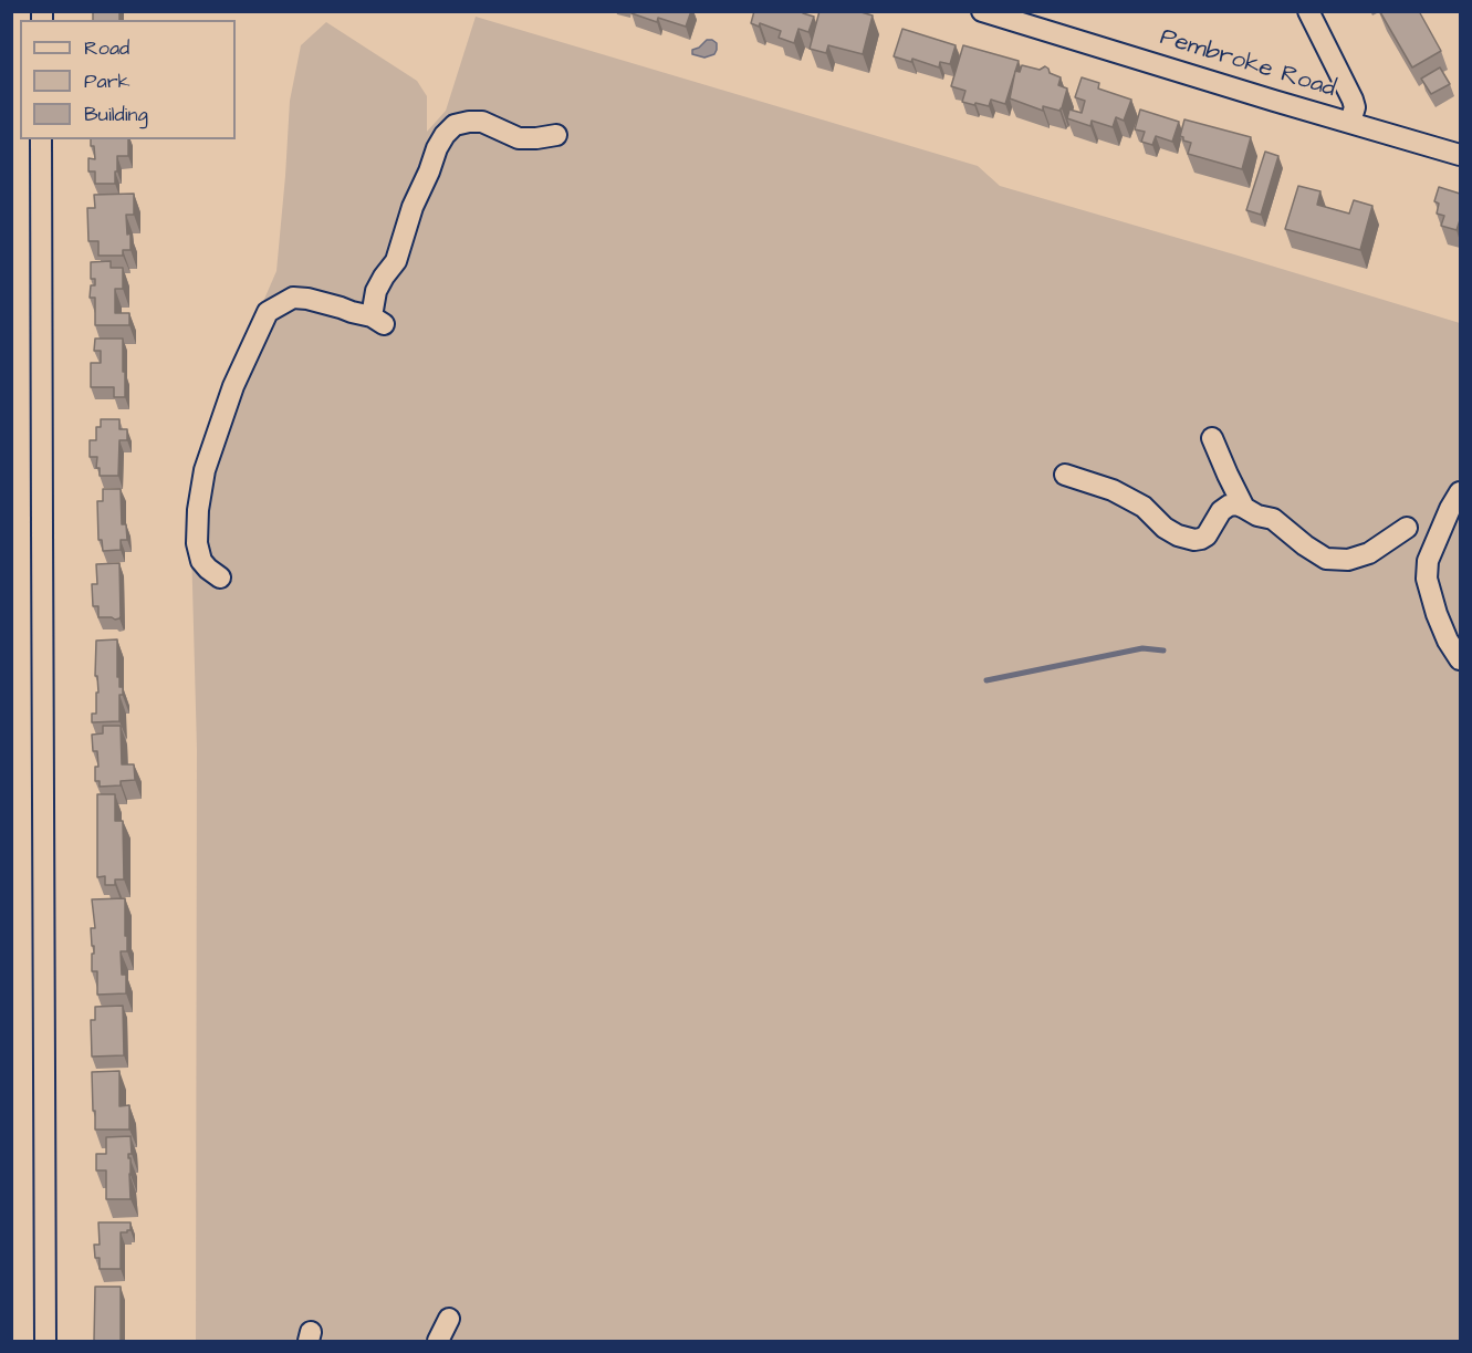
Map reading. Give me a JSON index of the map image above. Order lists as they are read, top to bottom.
{
  "streets": {
    "street": ["Pembroke Road"]
  },
  "legend": ["Road", "Park", "Building"]
}
